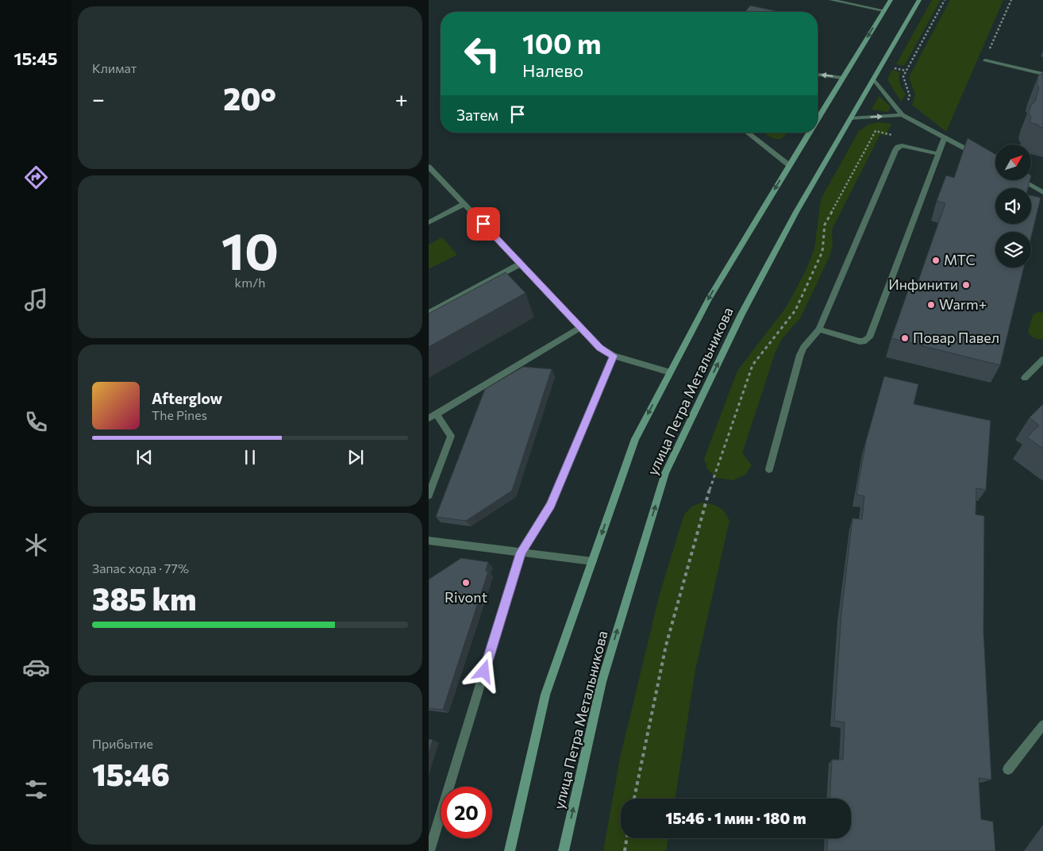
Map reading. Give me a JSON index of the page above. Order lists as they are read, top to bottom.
{
  "streets": {
    "main road": ["улица Петра Метальникова"]
  },
  "places": [
    "МТС",
    "Инфинити",
    "Warm+",
    "Повар Павел",
    "Rivont"
  ],
  "north": "top right",
  "page": {
    "tabs": "15:45",
    "tile": [
      "Климат",
      ["10", "km/h"],
      ["Запас хода · 77%", "385 km"],
      ["Прибытие", "15:46"]
    ],
    "turn": ["100 m", "Налево"],
    "heat": ["−", "20°", "+"],
    "then": "Затем",
    "song": ["Afterglow", "The Pines"],
    "limit": "20",
    "trip": "15:46 · 1 мин · 180 m"
  }
}
